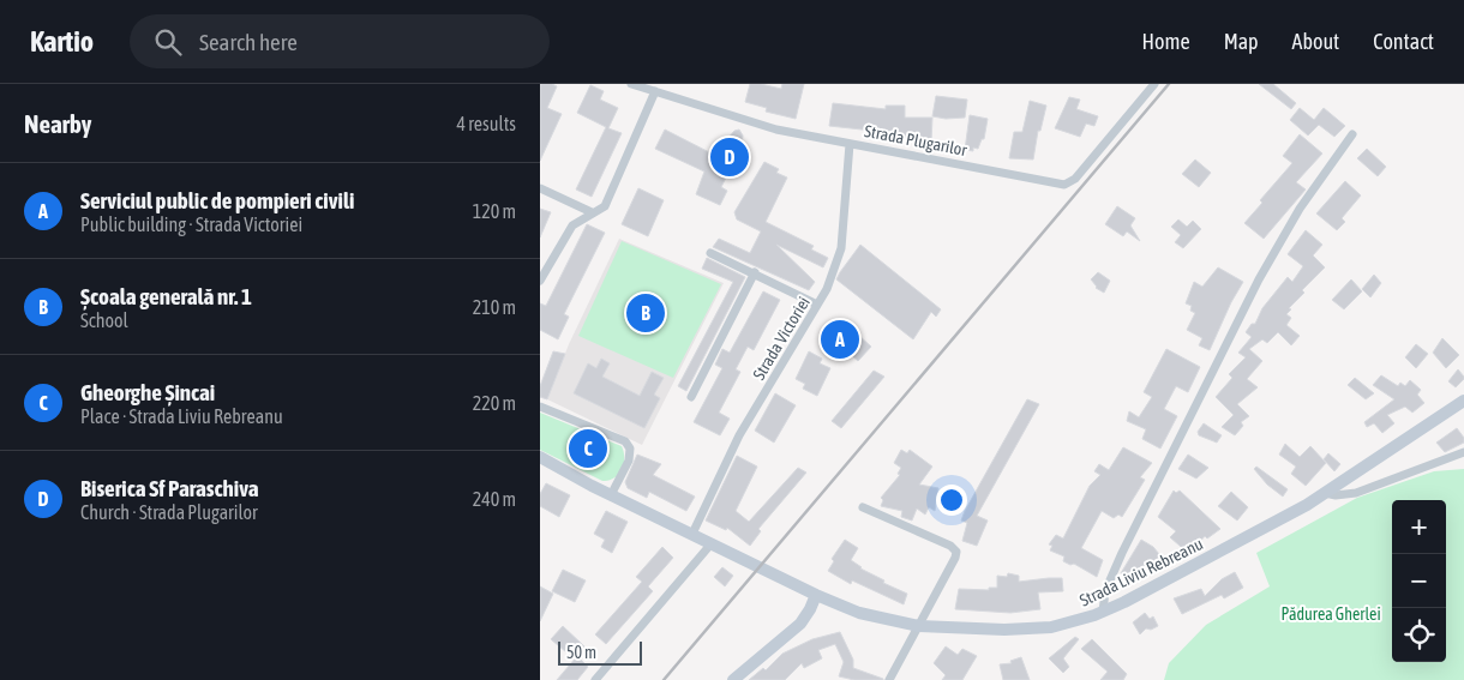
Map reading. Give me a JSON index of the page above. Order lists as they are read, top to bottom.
{
  "streets": {
    "main road": ["Strada Liviu Rebreanu"],
    "street": ["Strada Plugarilor", "Strada Victoriei"]
  },
  "crossings": [
    ["Strada Plugarilor", "Strada Victoriei"],
    ["Strada Victoriei", "Strada Liviu Rebreanu"]
  ],
  "parks": ["Pădurea Gherlei"],
  "scale_bar": "50 m",
  "page": {
    "header": "Kartio",
    "search": "Search here",
    "nav": [
      "Home",
      "Map",
      "About",
      "Contact"
    ],
    "heading": ["Nearby", "4 results"],
    "pins": [
      "D",
      "B",
      "A",
      "C"
    ],
    "list": [
      {
        "mark": "A",
        "name": "Serviciul public de pompieri civili",
        "note": "Public building · Strada Victoriei",
        "value": "120 m"
      },
      {
        "mark": "B",
        "name": "Școala generală nr. 1",
        "note": "School",
        "value": "210 m"
      },
      {
        "mark": "C",
        "name": "Gheorghe Șincai",
        "note": "Place · Strada Liviu Rebreanu",
        "value": "220 m"
      },
      {
        "mark": "D",
        "name": "Biserica Sf Paraschiva",
        "note": "Church · Strada Plugarilor",
        "value": "240 m"
      }
    ],
    "map_buttons": ["+", "−"],
    "scale": "50 m"
  }
}
